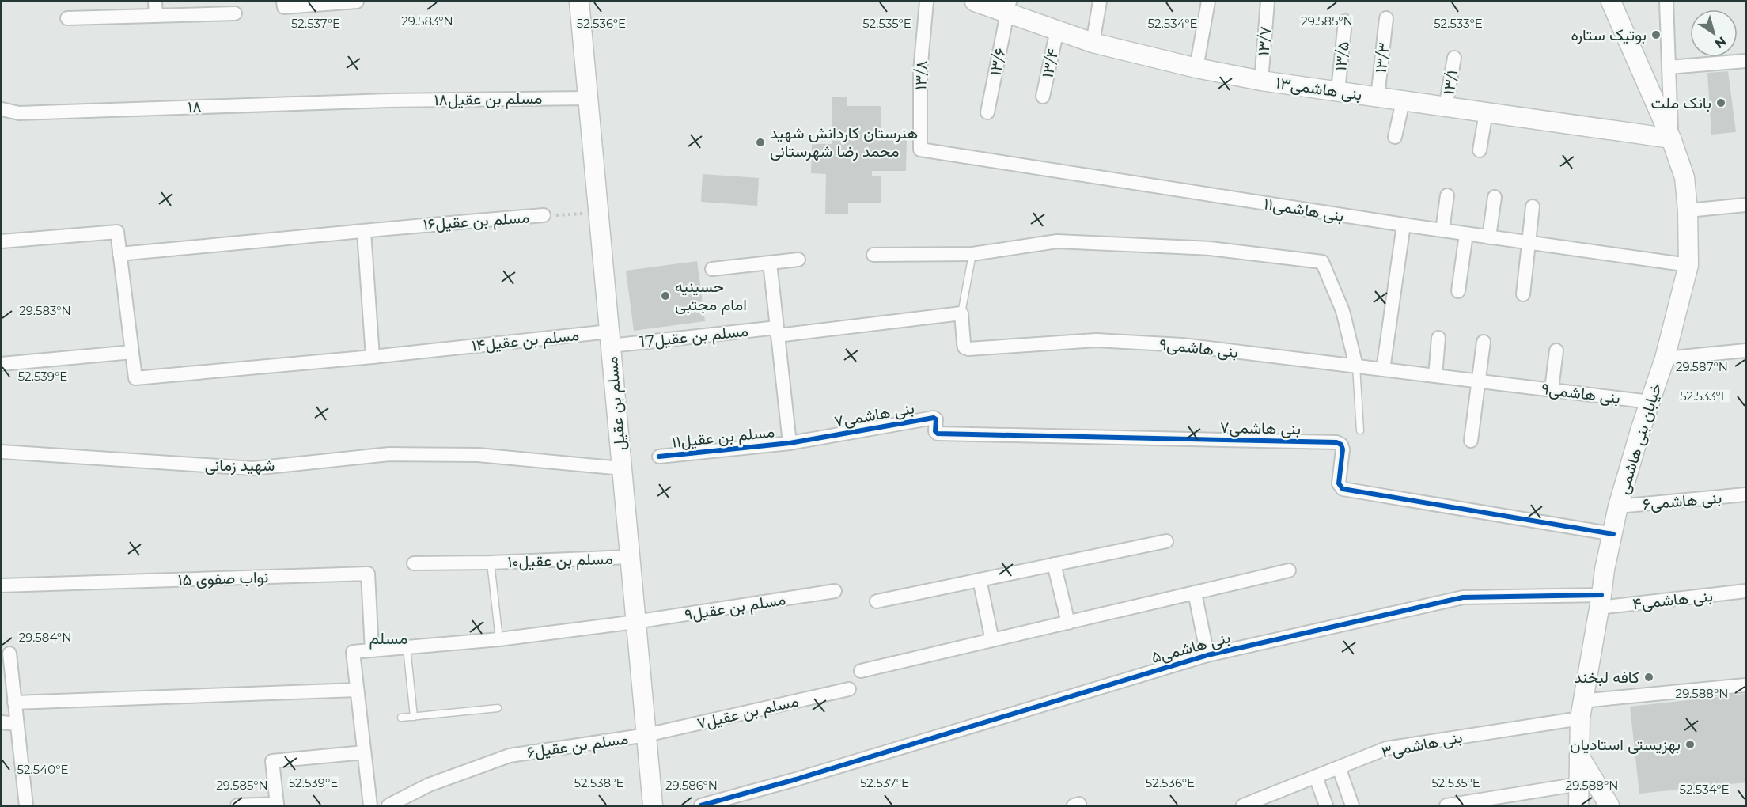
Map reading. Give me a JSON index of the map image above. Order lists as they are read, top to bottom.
{
  "streets": {
    "street": [
      "۱۳/۷",
      "۱۳/۵",
      "۱۳/۳",
      "۱۳/۶",
      "۱۳/۴",
      "۱۳/۸",
      "۱۳/۱",
      "بنی هاشمی۱۳",
      "مسلم بن عقیل۱۸",
      "۱۸",
      "بنی هاشمی۱۱",
      "مسلم بن عقیل۱۶",
      "مسلم بن عقیل17",
      "مسلم بن عقیل۱۴",
      "بنی هاشمی۹",
      "مسلم بن عقیل",
      "بنی هاشمی۷",
      "مسلم بن عقیل۱۱",
      "خیابان بنی هاشمی",
      "شهید زمانی",
      "۶بنی هاشمی",
      "مسلم بن عقیل۱۰",
      "نواب صفوی ۱۵",
      "۴بنی هاشمی",
      "مسلم بن عقیل۹",
      "بنی هاشمی۵",
      "مسلم بن عقیل۷",
      "بنی هاشمی۳",
      "مسلم بن عقیل۶"
    ]
  },
  "crossings": [
    ["۱۳/۷", "بنی هاشمی۱۳"],
    ["۱۳/۵", "بنی هاشمی۱۳"],
    ["۱۳/۳", "بنی هاشمی۱۳"],
    ["۱۳/۶", "بنی هاشمی۱۳"],
    ["۱۳/۴", "بنی هاشمی۱۳"],
    ["۱۳/۸", "بنی هاشمی۱۱"],
    ["۱۳/۱", "بنی هاشمی۱۳"],
    ["بنی هاشمی۱۳", "خیابان بنی هاشمی"],
    ["مسلم بن عقیل۱۸", "۱۸"],
    ["مسلم بن عقیل۱۸", "مسلم بن عقیل"],
    ["بنی هاشمی۱۱", "خیابان بنی هاشمی"],
    ["مسلم بن عقیل17", "مسلم بن عقیل۱۴"],
    ["مسلم بن عقیل17", "مسلم بن عقیل"],
    ["مسلم بن عقیل۱۴", "مسلم بن عقیل"],
    ["بنی هاشمی۹", "خیابان بنی هاشمی"],
    ["مسلم بن عقیل", "شهید زمانی"],
    ["مسلم بن عقیل", "مسلم بن عقیل۱۰"],
    ["مسلم بن عقیل", "مسلم بن عقیل۹"],
    ["مسلم بن عقیل", "مسلم بن عقیل۷"],
    ["مسلم بن عقیل", "مسلم بن عقیل۶"],
    ["بنی هاشمی۷", "مسلم بن عقیل۱۱"],
    ["بنی هاشمی۷", "خیابان بنی هاشمی"],
    ["خیابان بنی هاشمی", "۶بنی هاشمی"],
    ["خیابان بنی هاشمی", "۴بنی هاشمی"],
    ["خیابان بنی هاشمی", "بنی هاشمی۵"],
    ["خیابان بنی هاشمی", "بنی هاشمی۳"],
    ["نواب صفوی ۱۵", "مسلم بن عقیل۹"],
    ["۴بنی هاشمی", "بنی هاشمی۵"],
    ["مسلم بن عقیل۷", "مسلم بن عقیل۶"]
  ],
  "districts": ["مسلم"],
  "places": [
    "بوتیک ستاره",
    "بانک ملت",
    "هنرستان کاردانش شهید محمد رضا شهرستانی",
    "حسینیه امام مجتبی",
    "کافه لبخند",
    "بهزیستی استادیان"
  ],
  "north": "bottom right",
  "coordinates": [
    "29.583°N",
    "29.585°N",
    "52.537°E",
    "52.536°E",
    "52.535°E",
    "52.534°E",
    "52.533°E",
    "29.587°N",
    "52.539°E",
    "29.584°N",
    "29.588°N",
    "52.540°E",
    "52.538°E",
    "29.586°N"
  ]
}
